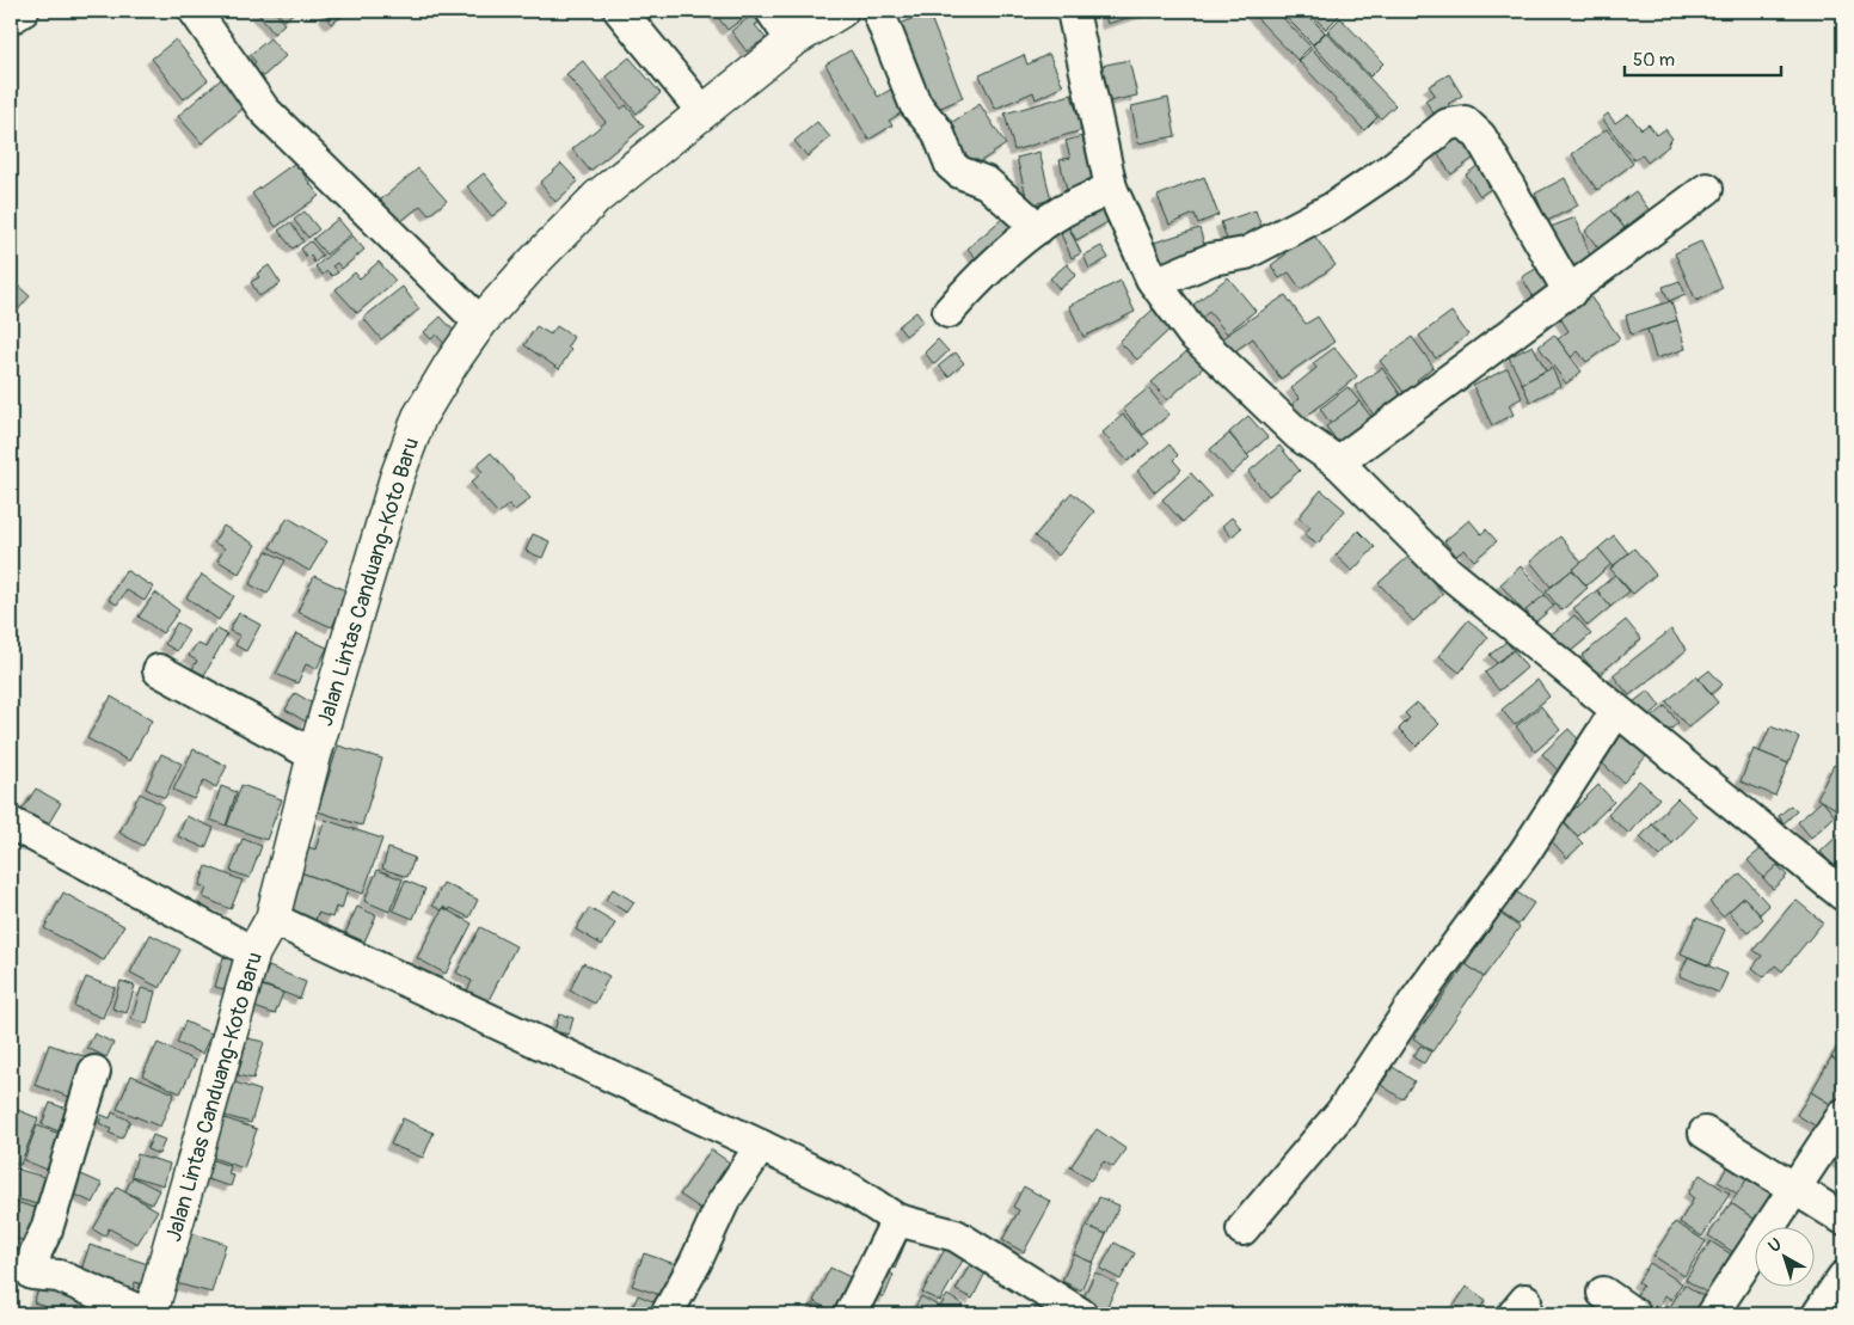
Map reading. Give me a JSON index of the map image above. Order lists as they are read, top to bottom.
{
  "streets": {
    "main road": ["Jalan Lintas Canduang-Koto Baru"]
  },
  "scale_bar": "50 m",
  "north": "top left"
}
